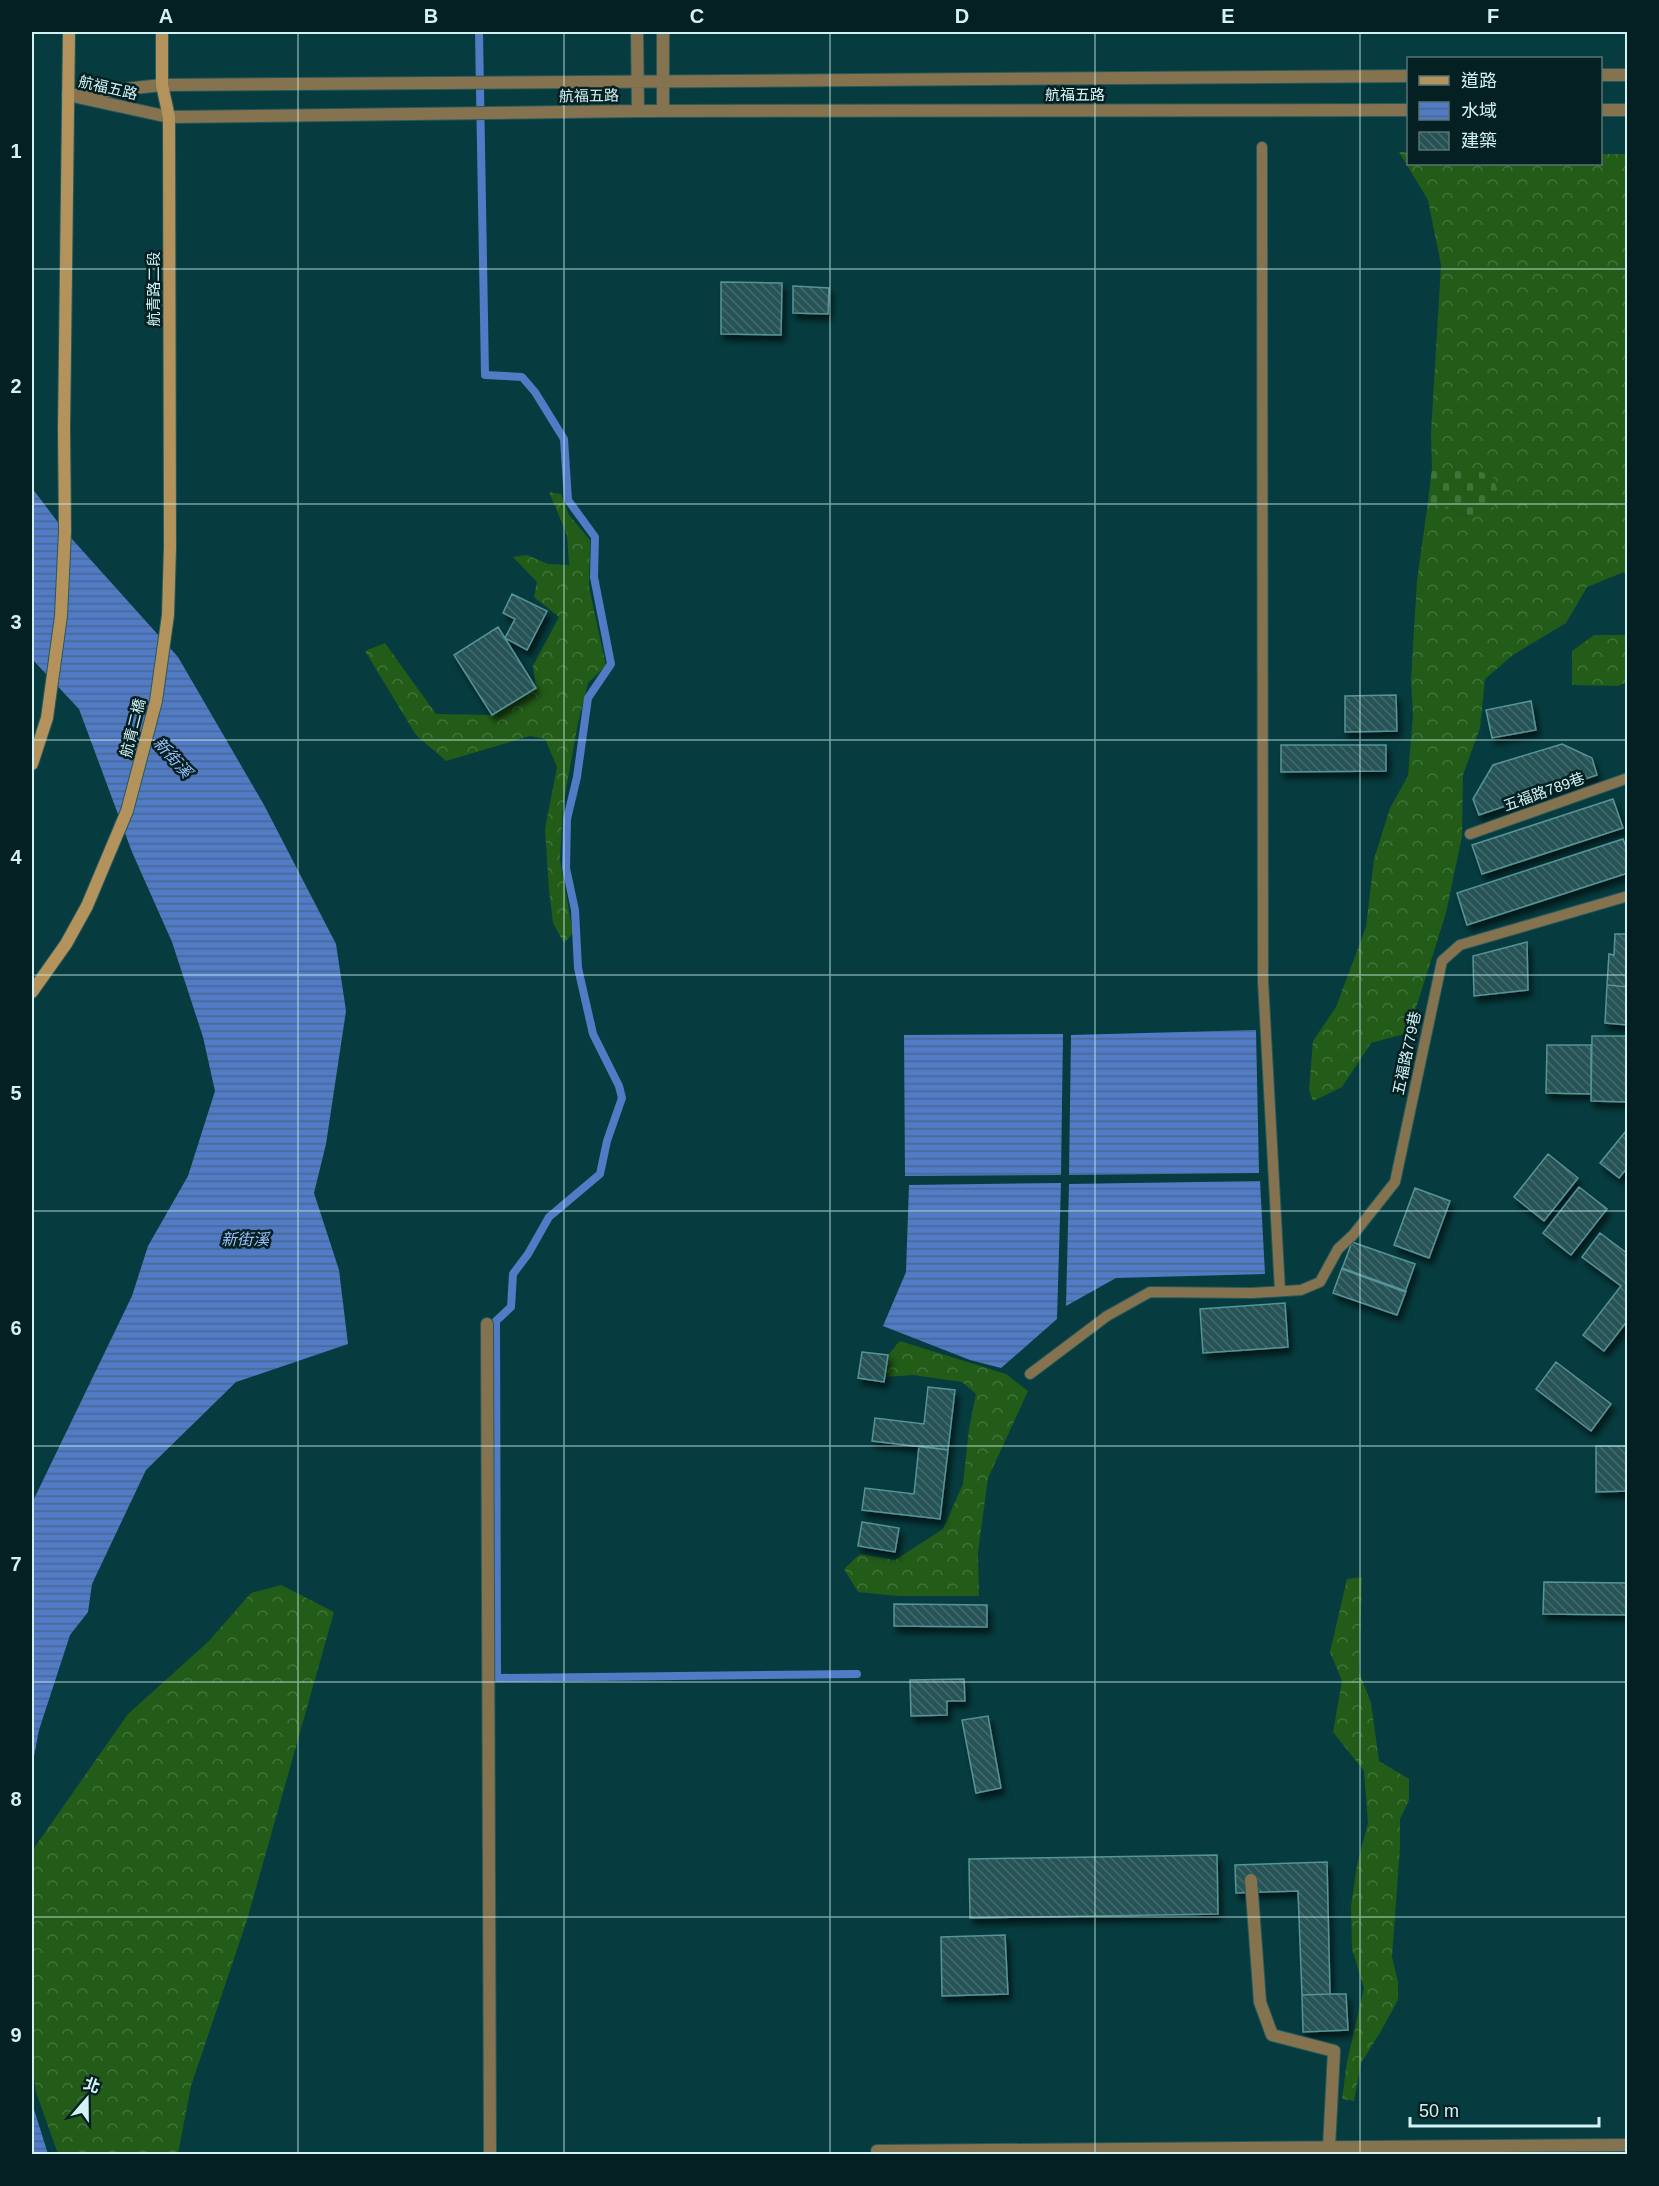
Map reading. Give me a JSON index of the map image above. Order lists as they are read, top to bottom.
{
  "streets": {
    "street": ["航福五路", "航青路二段", "航青二橋"],
    "lane": ["五福路789巷", "五福路779巷"]
  },
  "crossings": [
    ["航福五路", "航青路二段"],
    ["航青路二段", "航青二橋"]
  ],
  "water": ["新街溪"],
  "legend": ["道路", "水域", "建築"],
  "scale_bar": "50 m",
  "north": "top",
  "grid": {
    "columns": [
      "A",
      "B",
      "C",
      "D",
      "E",
      "F"
    ],
    "rows": [
      "1",
      "2",
      "3",
      "4",
      "5",
      "6",
      "7",
      "8",
      "9"
    ]
  }
}
